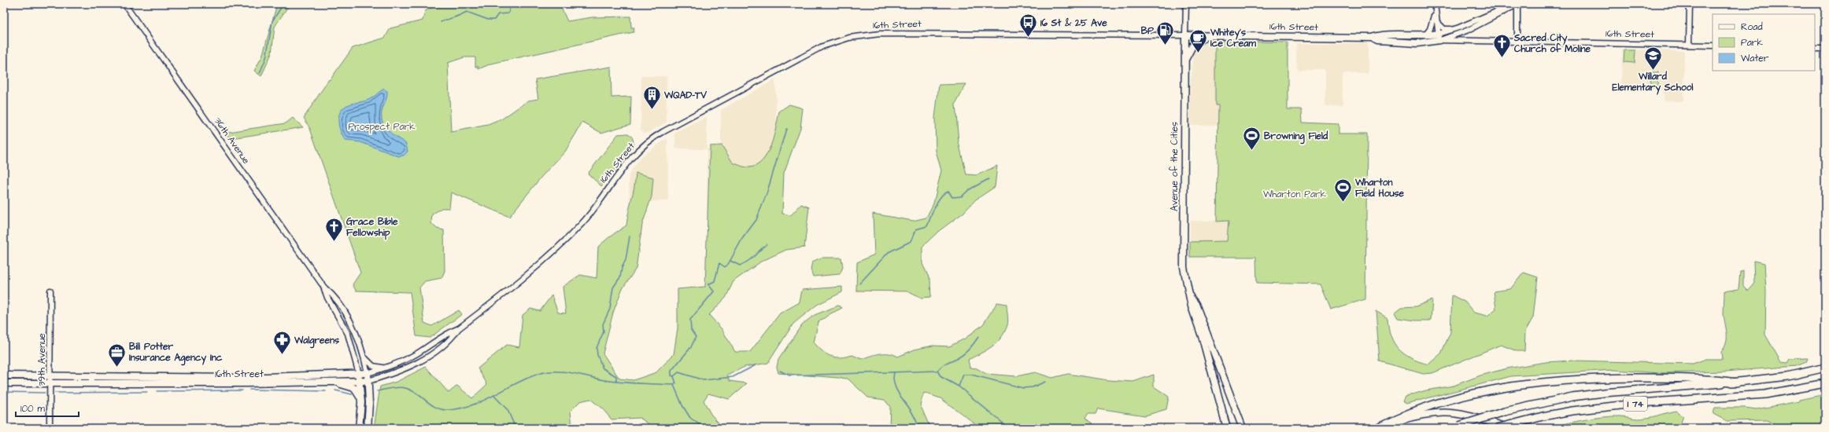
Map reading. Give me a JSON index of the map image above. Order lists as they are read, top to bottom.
{
  "streets": {
    "highway": ["I 74"],
    "main road": ["16th Street", "36th Avenue", "Avenue of the Cities"],
    "street": ["39th Avenue"]
  },
  "crossings": [
    ["16th Street", "36th Avenue"],
    ["16th Street", "Avenue of the Cities"],
    ["16th Street", "39th Avenue"]
  ],
  "parks": ["Prospect Park", "Wharton Park"],
  "places": {
    "bus stop": ["16 St & 25 Ave"],
    "fuel station": ["BP"],
    "cafe": ["Whitey's Ice Cream"],
    "church": ["Sacred City Church of Moline", "Grace Bible Fellowship"],
    "school or university": ["Willard Elementary School"],
    "building": ["WQAD-TV"],
    "sports": ["Browning Field", "Wharton Field House"],
    "pharmacy": ["Walgreens"],
    "office": ["Bill Potter Insurance Agency Inc"]
  },
  "legend": ["Road", "Park", "Water"],
  "scale_bar": "100 m"
}
